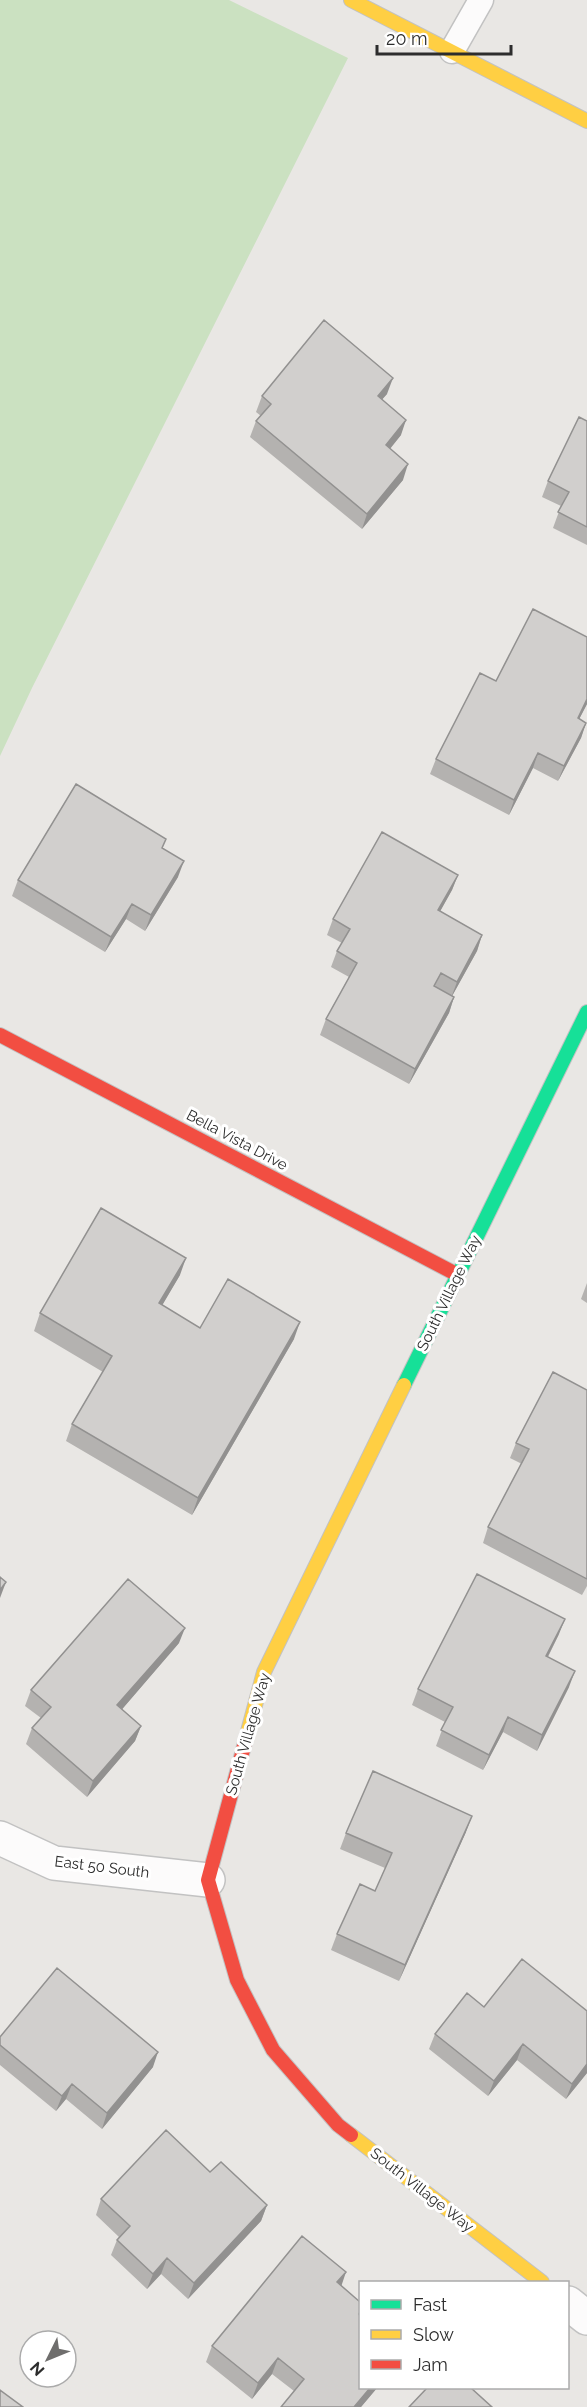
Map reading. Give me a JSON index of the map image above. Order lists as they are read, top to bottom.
{
  "streets": {
    "street": ["Bella Vista Drive", "South Village Way", "East 50 South"]
  },
  "crossings": [
    ["Bella Vista Drive", "South Village Way"],
    ["South Village Way", "East 50 South"]
  ],
  "legend": ["Fast", "Slow", "Jam"],
  "scale_bar": "20 m",
  "north": "bottom left"
}
